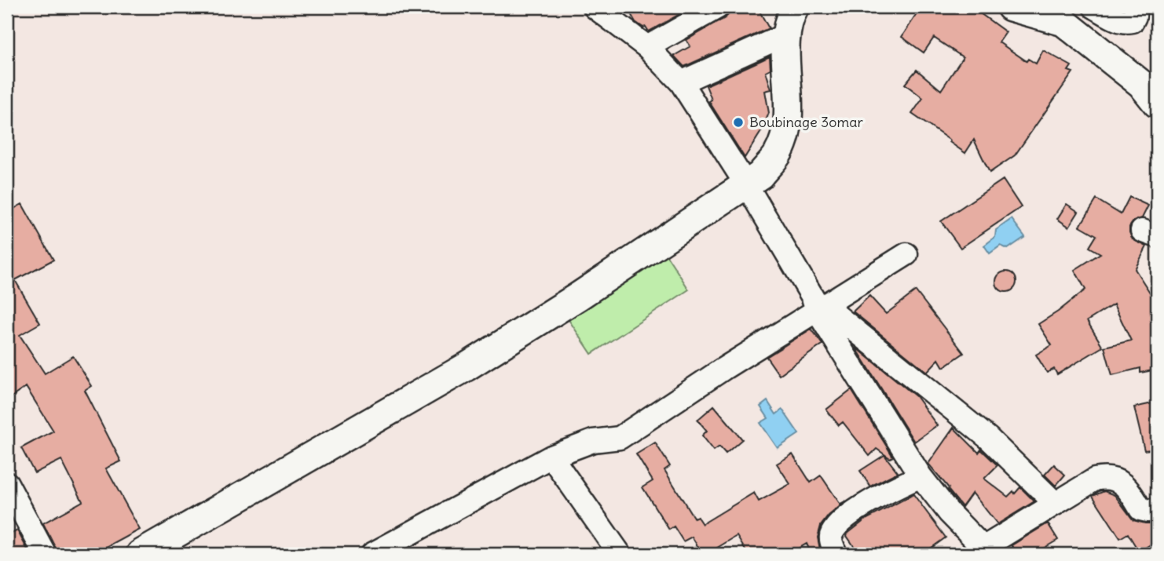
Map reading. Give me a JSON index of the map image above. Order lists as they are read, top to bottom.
{
  "places": ["Boubinage 3omar"]
}
